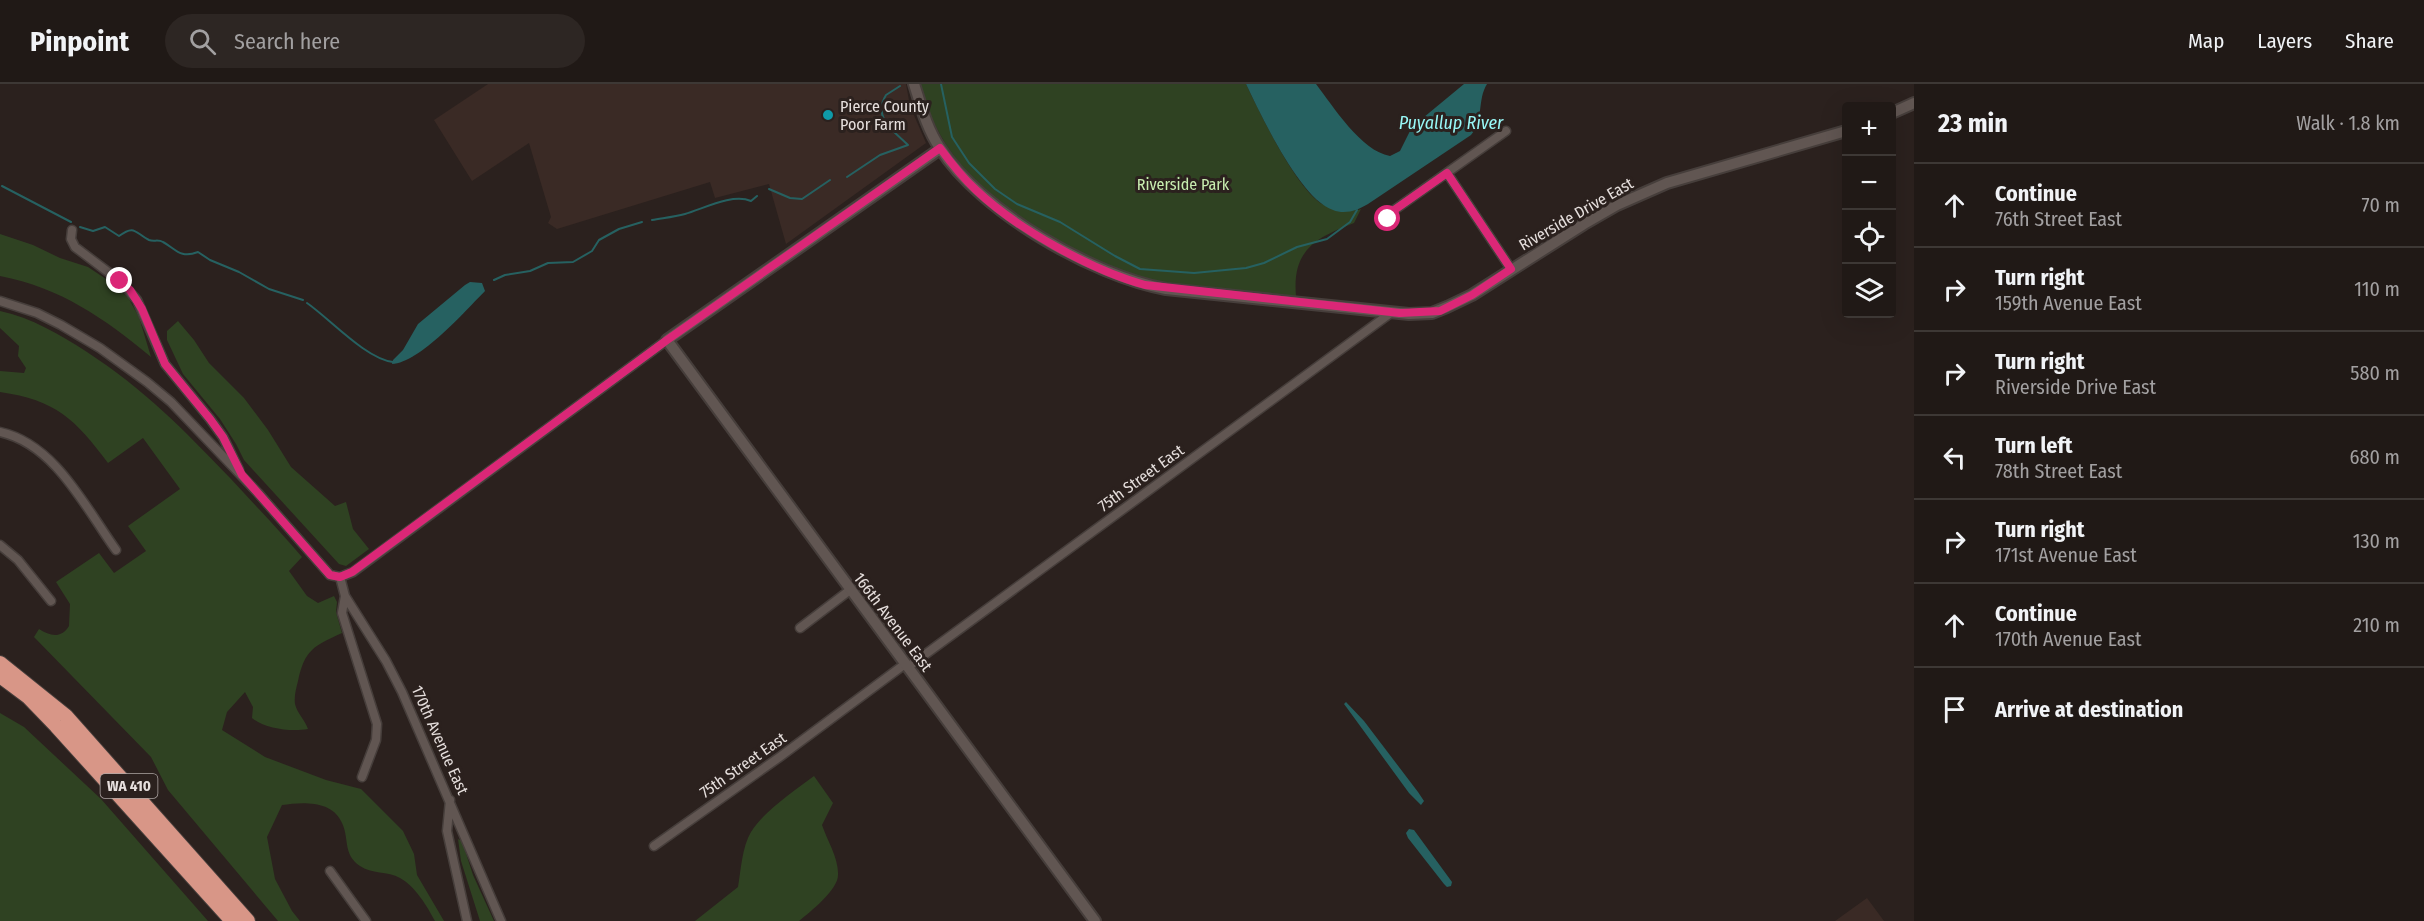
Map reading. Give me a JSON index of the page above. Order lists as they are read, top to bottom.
{
  "streets": {
    "highway": ["WA 410"],
    "street": [
      "Riverside Drive East",
      "75th Street East",
      "166th Avenue East",
      "170th Avenue East"
    ]
  },
  "crossings": [
    ["Riverside Drive East", "75th Street East"],
    ["75th Street East", "166th Avenue East"]
  ],
  "water": ["Puyallup River"],
  "parks": ["Riverside Park"],
  "places": ["Pierce County Poor Farm"],
  "page": {
    "header": "Pinpoint",
    "search": "Search here",
    "nav": ["Map", "Layers", "Share"],
    "heading": ["23 min", "Walk · 1.8 km"],
    "map_buttons": ["+", "−"],
    "list": [
      ["Continue", "76th Street East", "70 m"],
      ["Turn right", "159th Avenue East", "110 m"],
      ["Turn right", "Riverside Drive East", "580 m"],
      ["Turn left", "78th Street East", "680 m"],
      ["Turn right", "171st Avenue East", "130 m"],
      ["Continue", "170th Avenue East", "210 m"],
      "Arrive at destination"
    ]
  }
}
